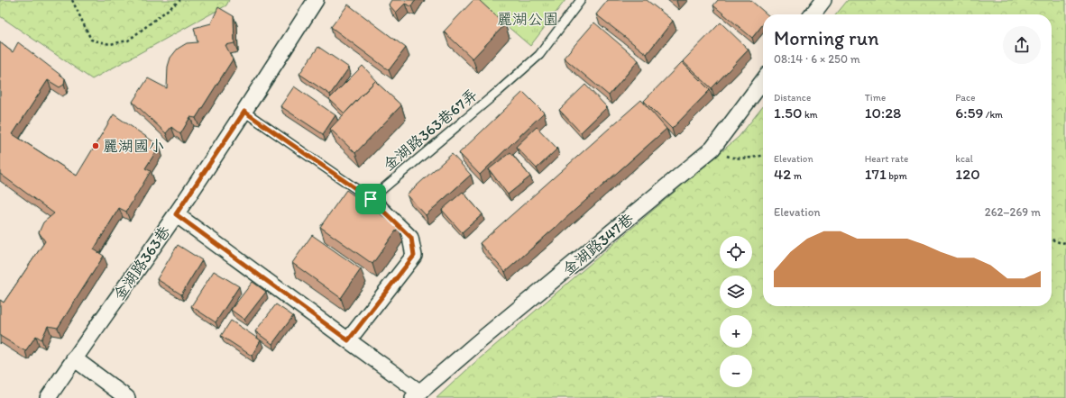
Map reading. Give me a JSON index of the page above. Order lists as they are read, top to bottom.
{
  "streets": {
    "street": ["金湖路347巷", "金湖路363巷"],
    "lane": ["金湖路363巷67弄"]
  },
  "parks": ["麗湖公園"],
  "places": ["麗湖國小"],
  "page": {
    "heading": ["Morning run", "08:14 · 6 × 250 m"],
    "stats": [
      ["Distance", "1.50 km"],
      ["Time", "10:28"],
      ["Pace", "6:59 /km"],
      ["Elevation", "42 m"],
      ["Heart rate", "171 bpm"],
      ["kcal", "120"]
    ],
    "chart": ["Elevation", "262–269 m"],
    "map_buttons": ["+", "−"]
  }
}
